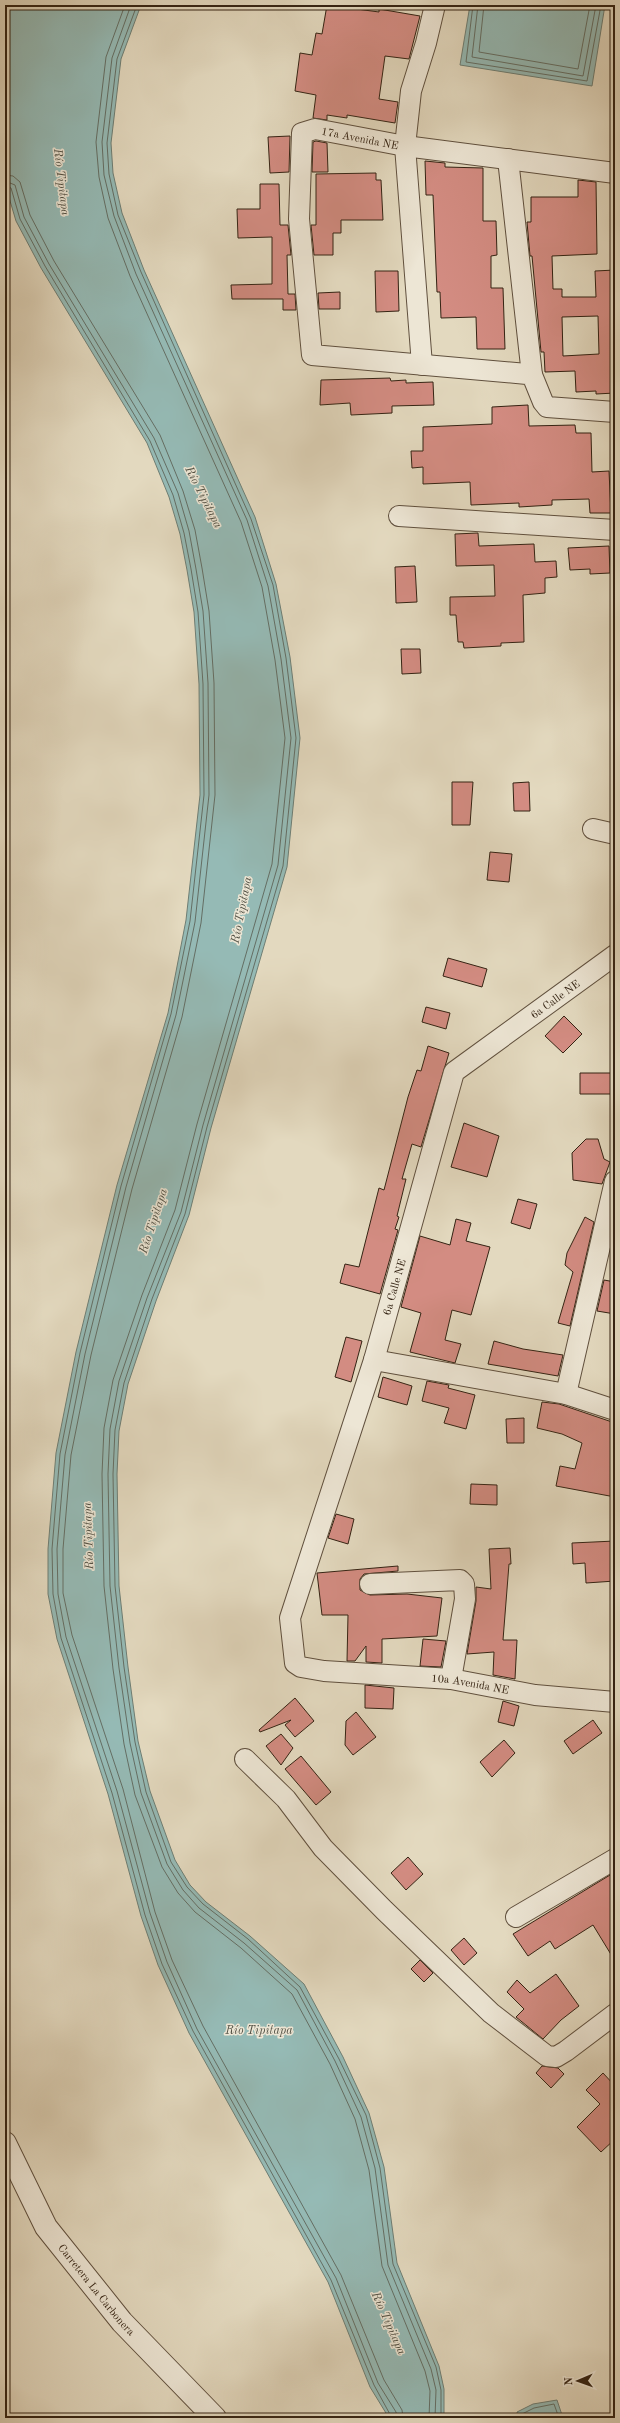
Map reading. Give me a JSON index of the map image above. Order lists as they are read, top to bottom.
{
  "streets": {
    "street": [
      "17a Avenida NE",
      "6a Calle NE",
      "10a Avenida NE",
      "Carretera La Carbonera"
    ]
  },
  "crossings": [
    ["6a Calle NE", "10a Avenida NE"]
  ],
  "water": ["Río Tipitapa"],
  "north": "left"
}
